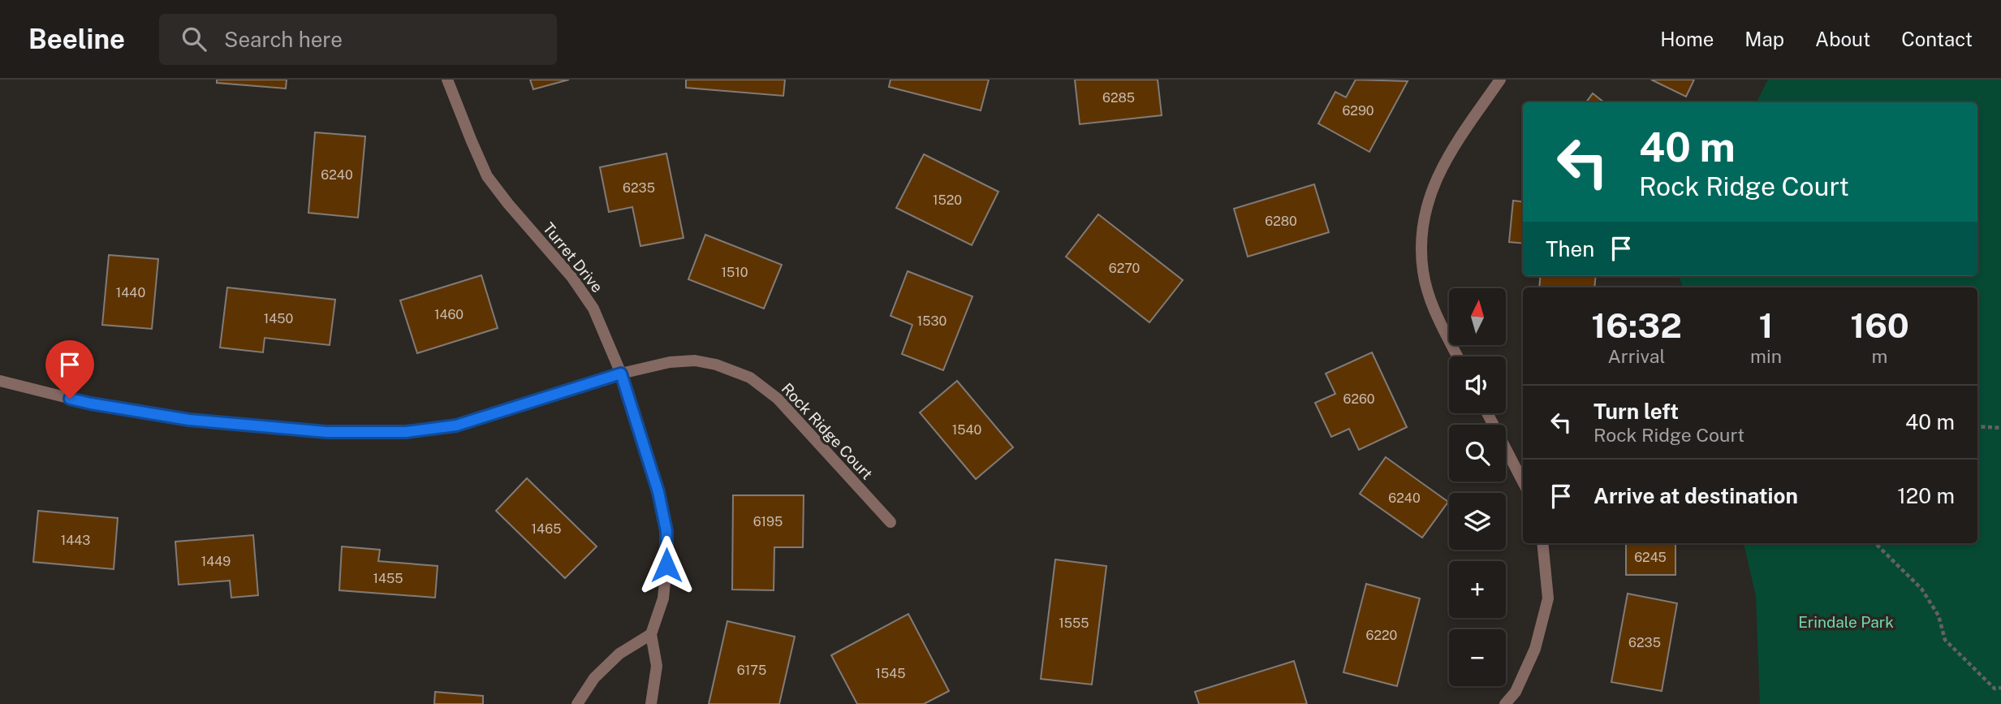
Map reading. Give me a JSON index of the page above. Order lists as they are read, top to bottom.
{
  "streets": {
    "street": ["Turret Drive", "Rock Ridge Court"]
  },
  "crossings": [
    ["Turret Drive", "Rock Ridge Court"]
  ],
  "parks": ["Erindale Park"],
  "house_numbers": [
    "6285",
    "6290",
    "6240",
    "6235",
    "1520",
    "6280",
    "6270",
    "1510",
    "1440",
    "1460",
    "1450",
    "1530",
    "6260",
    "1540",
    "6240",
    "6195",
    "1465",
    "1443",
    "6245",
    "1449",
    "1455",
    "1555",
    "6220",
    "6235",
    "6175",
    "1545"
  ],
  "north": "top",
  "page": {
    "header": "Beeline",
    "search": "Search here",
    "nav": [
      "Home",
      "Map",
      "About",
      "Contact"
    ],
    "turn": ["40 m", "Rock Ridge Court"],
    "then": "Then",
    "eta": [
      "16:32",
      "Arrival",
      "1",
      "min",
      "160",
      "m"
    ],
    "map_buttons": ["+", "−"],
    "list": [
      {
        "name": "Turn left",
        "note": "Rock Ridge Court",
        "value": "40 m"
      },
      {
        "name": "Arrive at destination",
        "value": "120 m"
      }
    ]
  }
}
